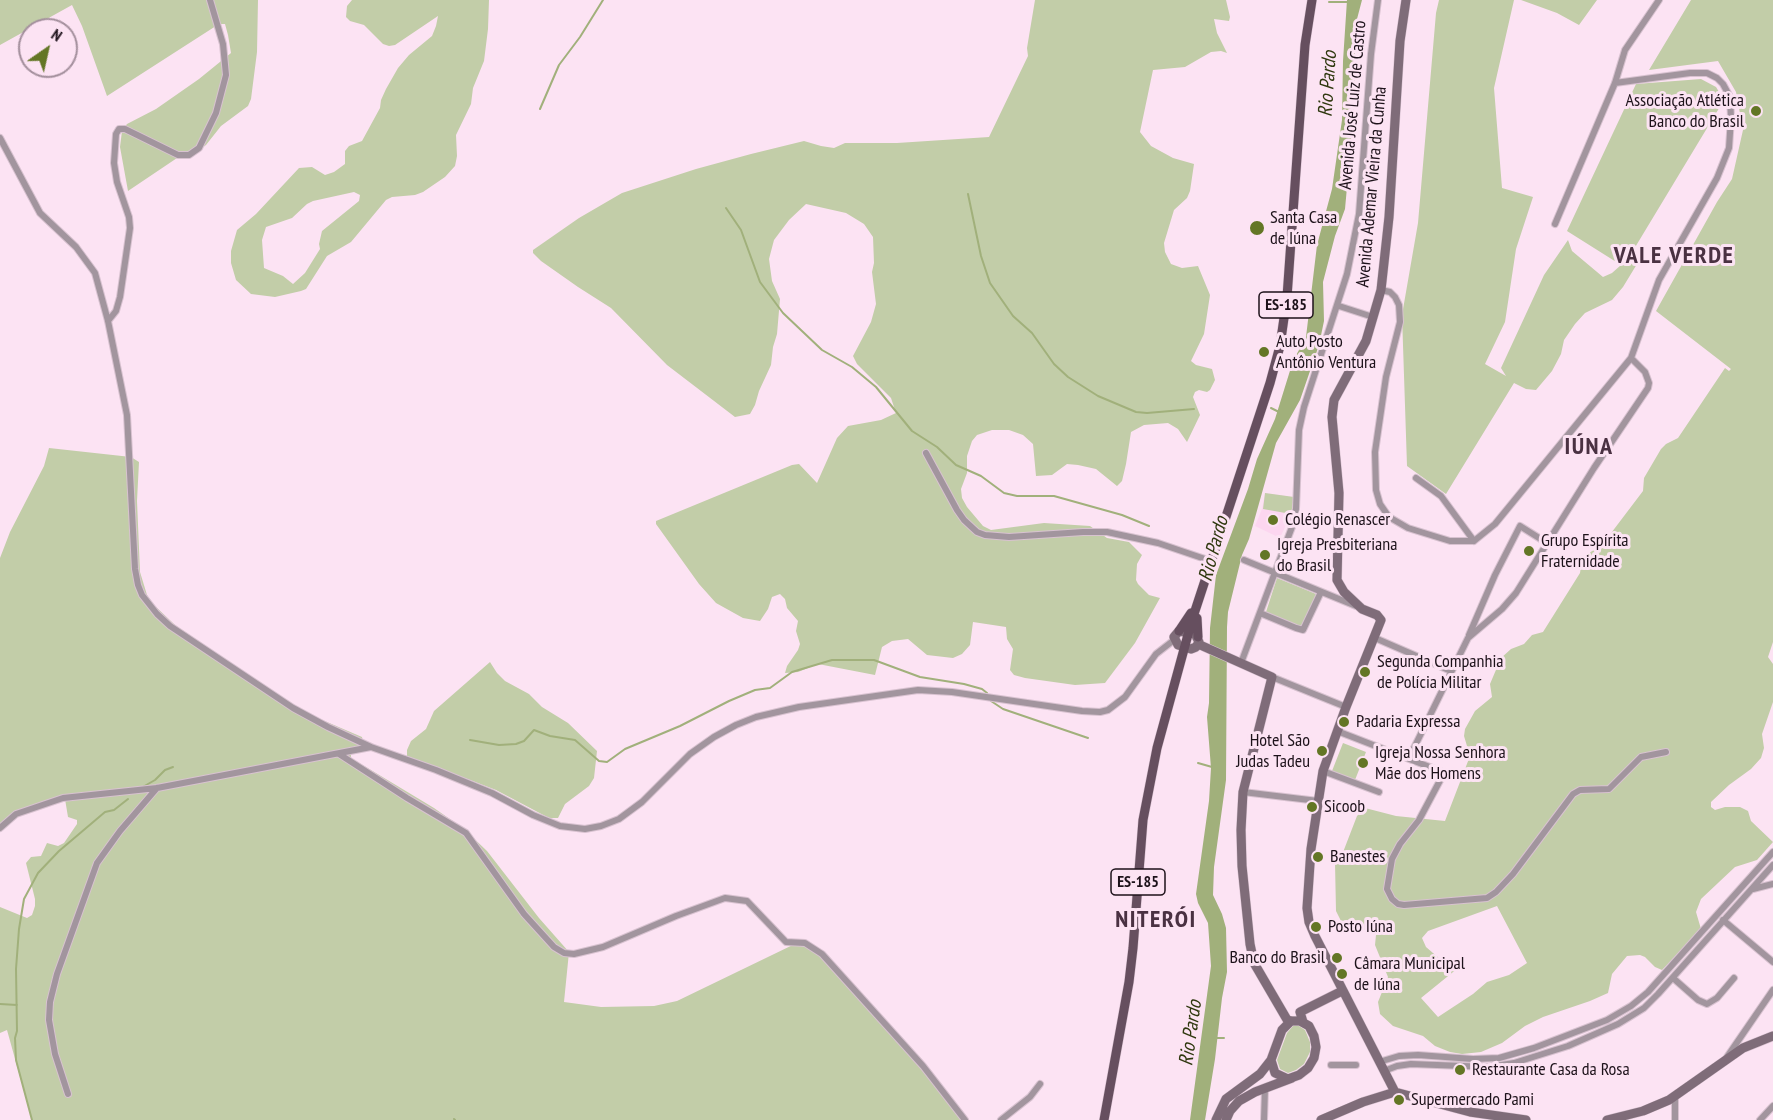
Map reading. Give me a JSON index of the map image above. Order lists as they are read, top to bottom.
{
  "streets": {
    "main road": ["ES-185"],
    "street": ["Avenida José Luiz de Castro", "Avenida Ademar Vieira da Cunha"]
  },
  "districts": ["VALE VERDE", "IÚNA", "NITERÓI"],
  "water": ["Rio Pardo"],
  "places": [
    "Associação Atlética Banco do Brasil",
    "Santa Casa de Iúna",
    "Auto Posto Antônio Ventura",
    "Colégio Renascer",
    "Grupo Espírita Fraternidade",
    "Igreja Presbiteriana do Brasil",
    "Segunda Companhia de Polícia Militar",
    "Padaria Expressa",
    "Hotel São Judas Tadeu",
    "Igreja Nossa Senhora Mãe dos Homens",
    "Sicoob",
    "Banestes",
    "Posto Iúna",
    "Banco do Brasil",
    "Câmara Municipal de Iúna",
    "Restaurante Casa da Rosa",
    "Supermercado Pami"
  ],
  "north": "top right"
}
